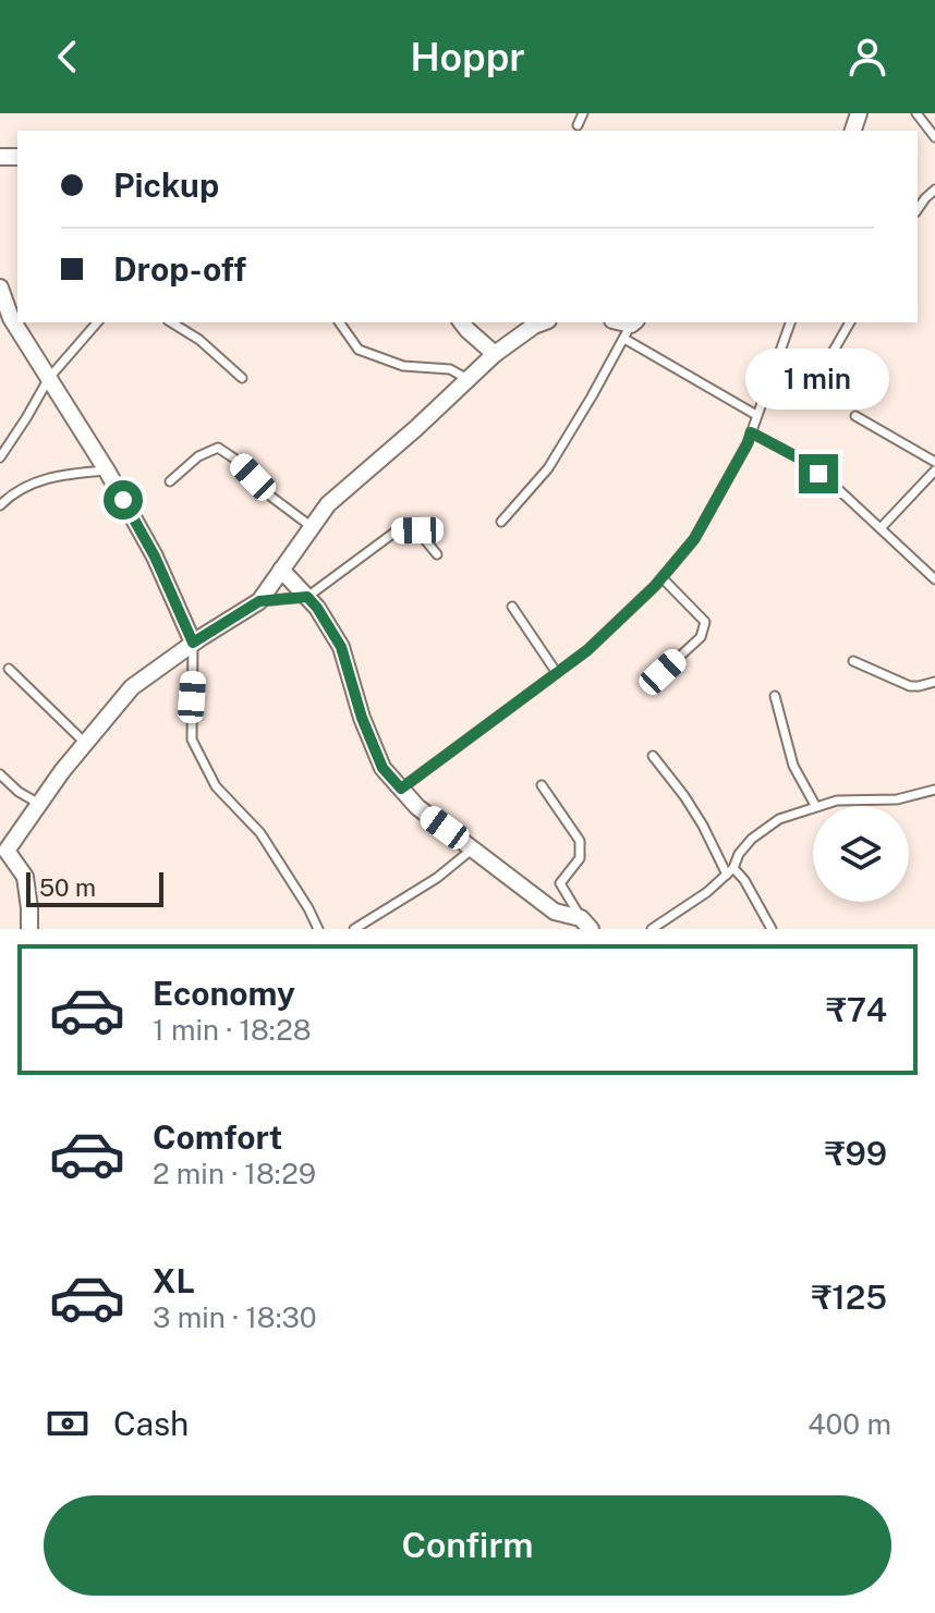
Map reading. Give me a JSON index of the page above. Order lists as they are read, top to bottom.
{
  "scale_bar": "50 m",
  "page": {
    "header": "Hoppr",
    "banner": ["Pickup", "Drop-off"],
    "bubble": "1 min",
    "scale": "50 m",
    "list": [
      {
        "name": "Economy",
        "note": "1 min · 18:28",
        "value": "₹74"
      },
      {
        "name": "Comfort",
        "note": "2 min · 18:29",
        "value": "₹99"
      },
      {
        "name": "XL",
        "note": "3 min · 18:30",
        "value": "₹125"
      }
    ],
    "pay": ["Cash", "400 m"],
    "buttons": "Confirm"
  }
}
